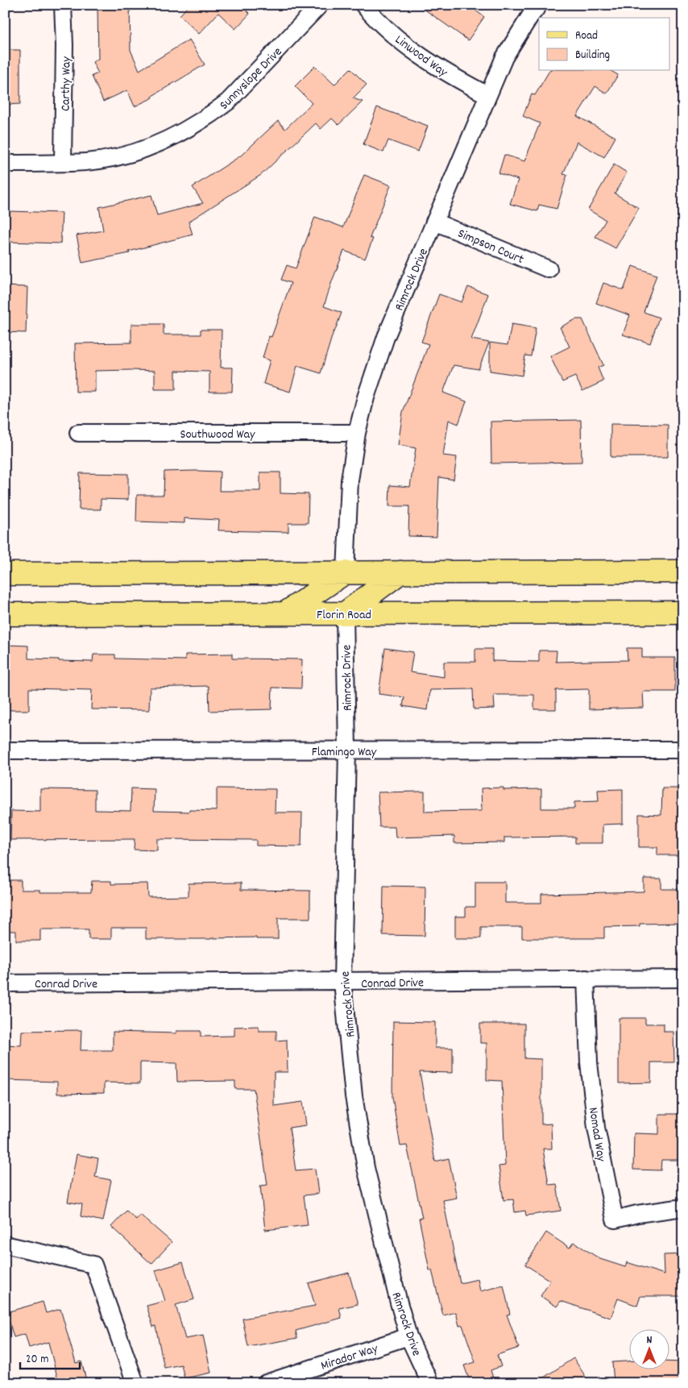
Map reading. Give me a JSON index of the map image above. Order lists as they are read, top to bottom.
{
  "streets": {
    "main road": ["Florin Road"],
    "street": [
      "Linwood Way",
      "Sunnyslope Drive",
      "Carthy Way",
      "Simpson Court",
      "Rimrock Drive",
      "Southwood Way",
      "Flamingo Way",
      "Conrad Drive",
      "Nomad Way",
      "Mirador Way"
    ]
  },
  "crossings": [
    ["Linwood Way", "Rimrock Drive"],
    ["Sunnyslope Drive", "Carthy Way"],
    ["Simpson Court", "Rimrock Drive"],
    ["Rimrock Drive", "Southwood Way"],
    ["Rimrock Drive", "Florin Road"],
    ["Rimrock Drive", "Flamingo Way"],
    ["Rimrock Drive", "Conrad Drive"],
    ["Rimrock Drive", "Mirador Way"],
    ["Conrad Drive", "Nomad Way"]
  ],
  "legend": ["Road", "Building"],
  "scale_bar": "20 m",
  "north": "top"
}
